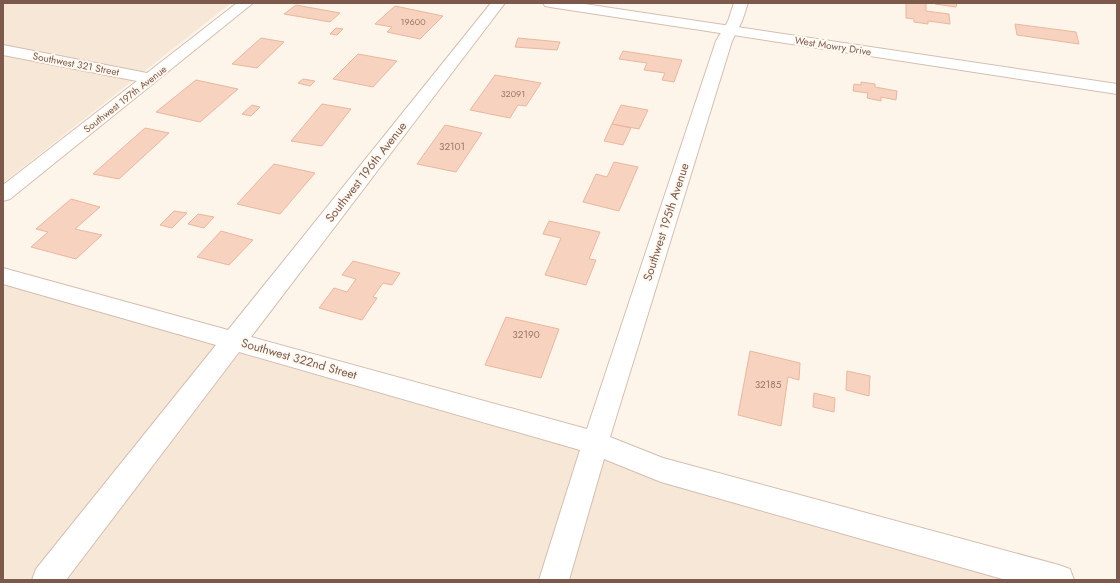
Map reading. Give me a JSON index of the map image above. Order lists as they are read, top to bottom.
{
  "streets": {
    "street": [
      "West Mowry Drive",
      "Southwest 321 Street",
      "Southwest 197th Avenue",
      "Southwest 196th Avenue",
      "Southwest 195th Avenue",
      "Southwest 322nd Street"
    ]
  },
  "crossings": [
    ["West Mowry Drive", "Southwest 195th Avenue"],
    ["Southwest 321 Street", "Southwest 197th Avenue"],
    ["Southwest 196th Avenue", "Southwest 322nd Street"],
    ["Southwest 195th Avenue", "Southwest 322nd Street"]
  ],
  "house_numbers": [
    "19600",
    "32091",
    "32101",
    "32190",
    "32185"
  ]
}
